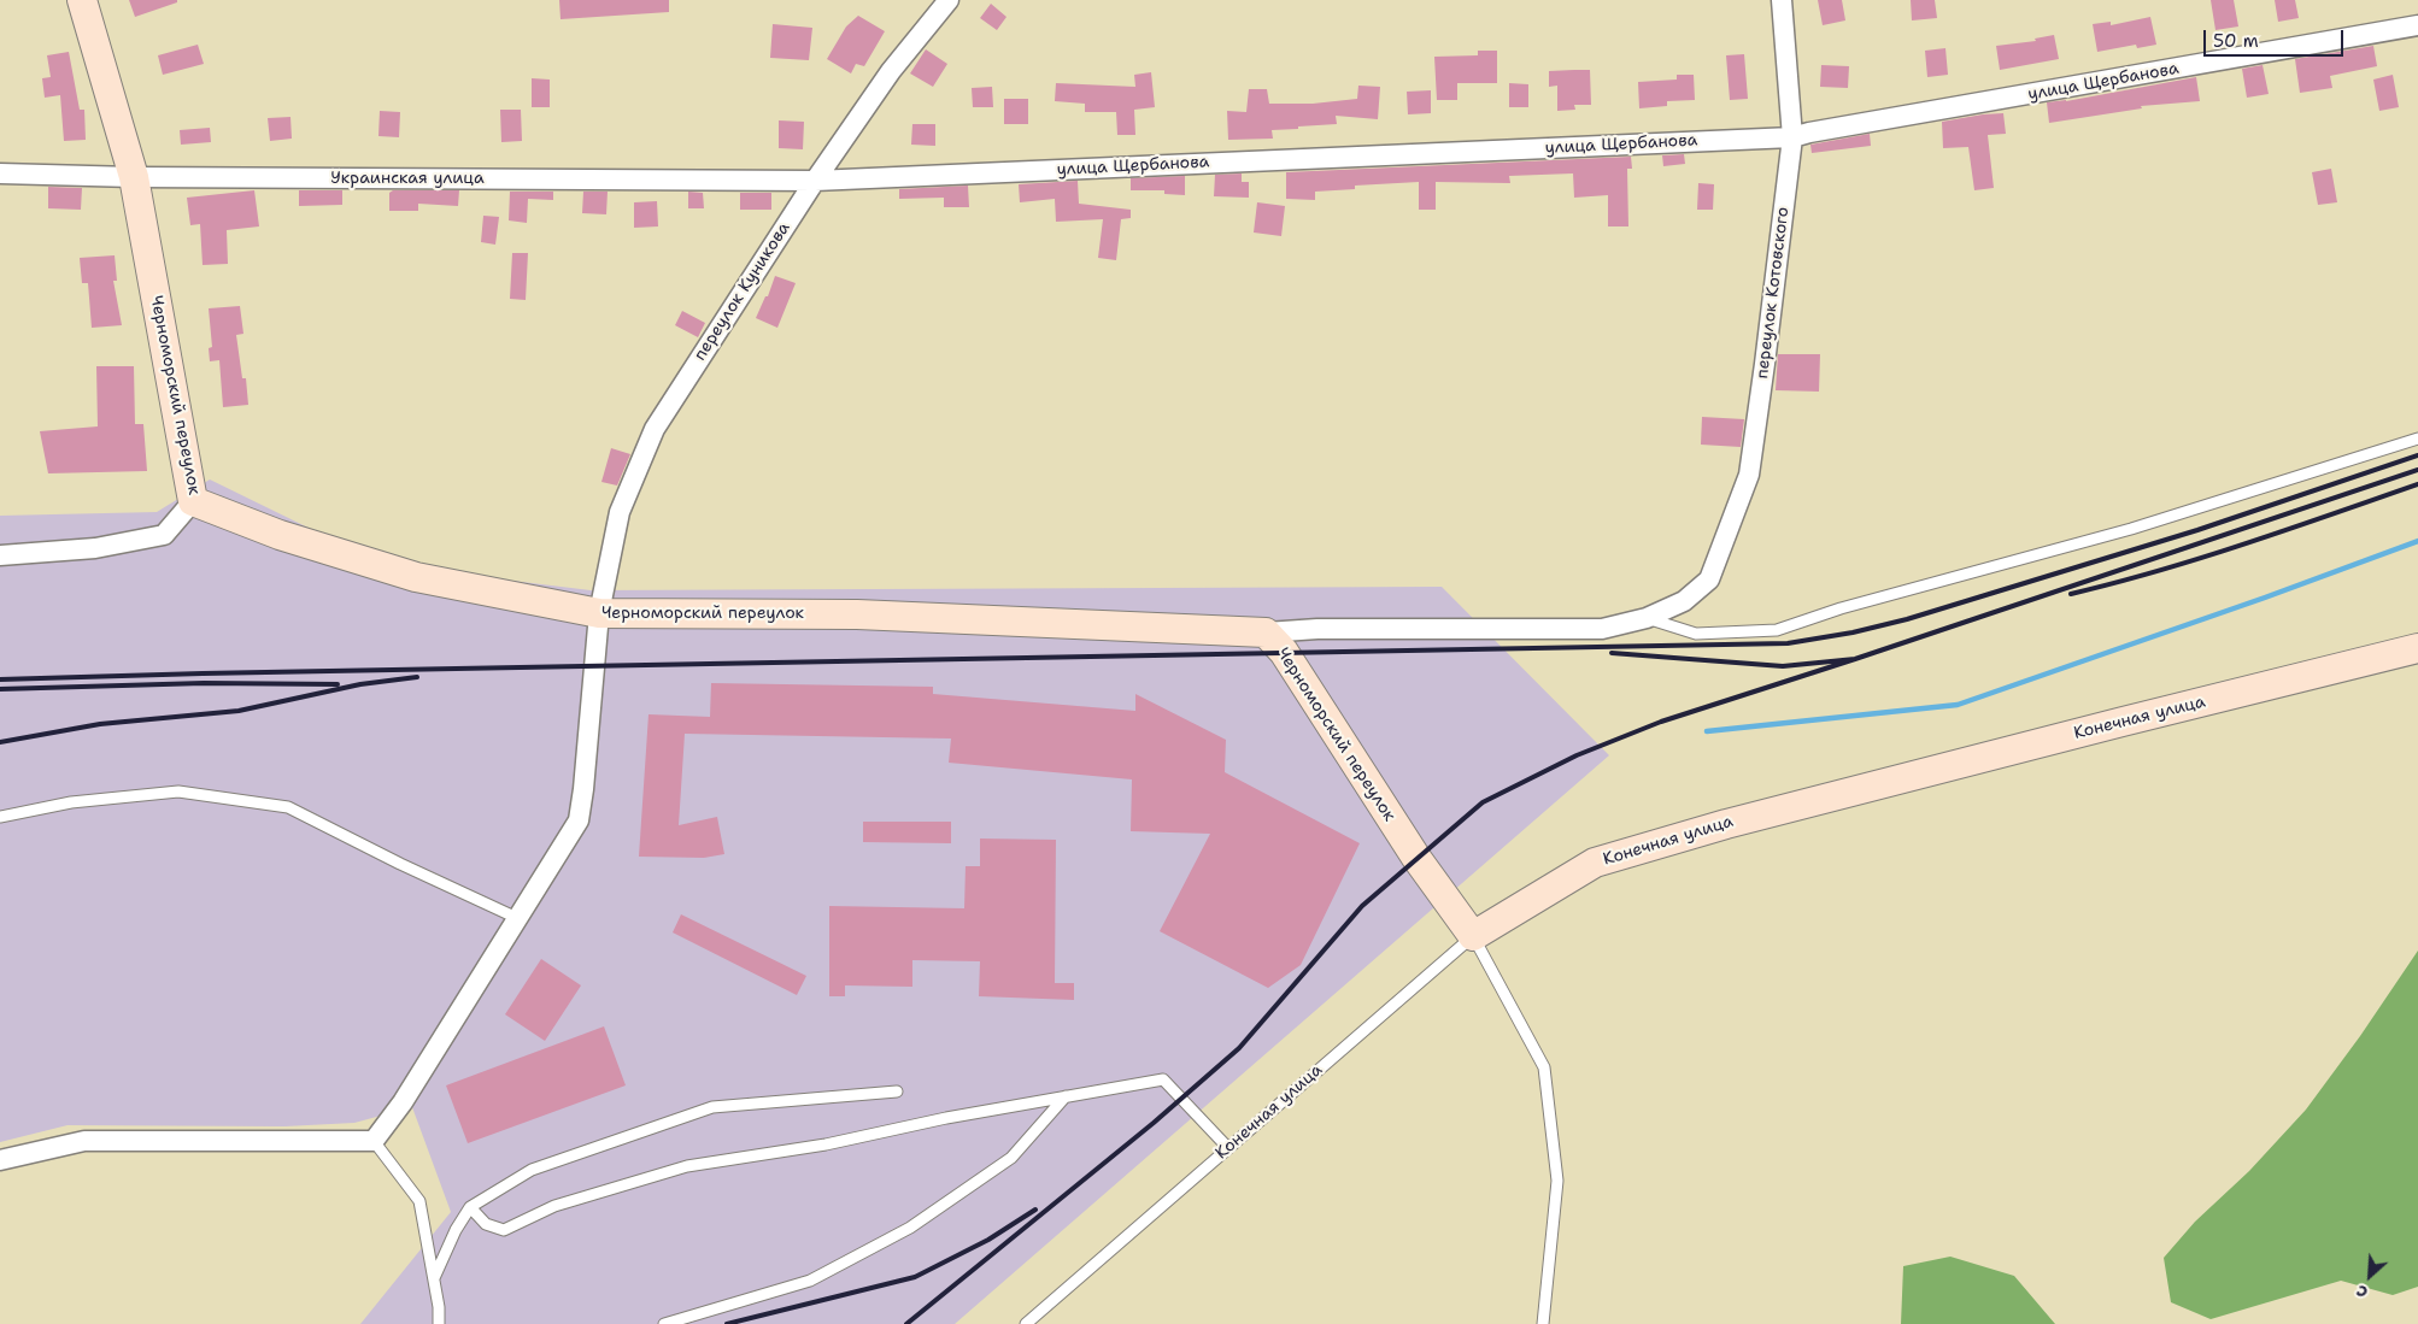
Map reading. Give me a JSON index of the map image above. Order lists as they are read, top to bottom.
{
  "streets": {
    "street": [
      "улица Щербанова",
      "Украинская улица",
      "переулок Куникова",
      "переулок Котовского",
      "Черноморский переулок",
      "Конечная улица"
    ]
  },
  "crossings": [
    ["улица Щербанова", "Украинская улица"],
    ["улица Щербанова", "переулок Куникова"],
    ["улица Щербанова", "переулок Котовского"],
    ["Украинская улица", "переулок Куникова"],
    ["Украинская улица", "Черноморский переулок"],
    ["переулок Куникова", "Черноморский переулок"],
    ["Черноморский переулок", "Конечная улица"]
  ],
  "scale_bar": "50 m",
  "north": "bottom left"
}
